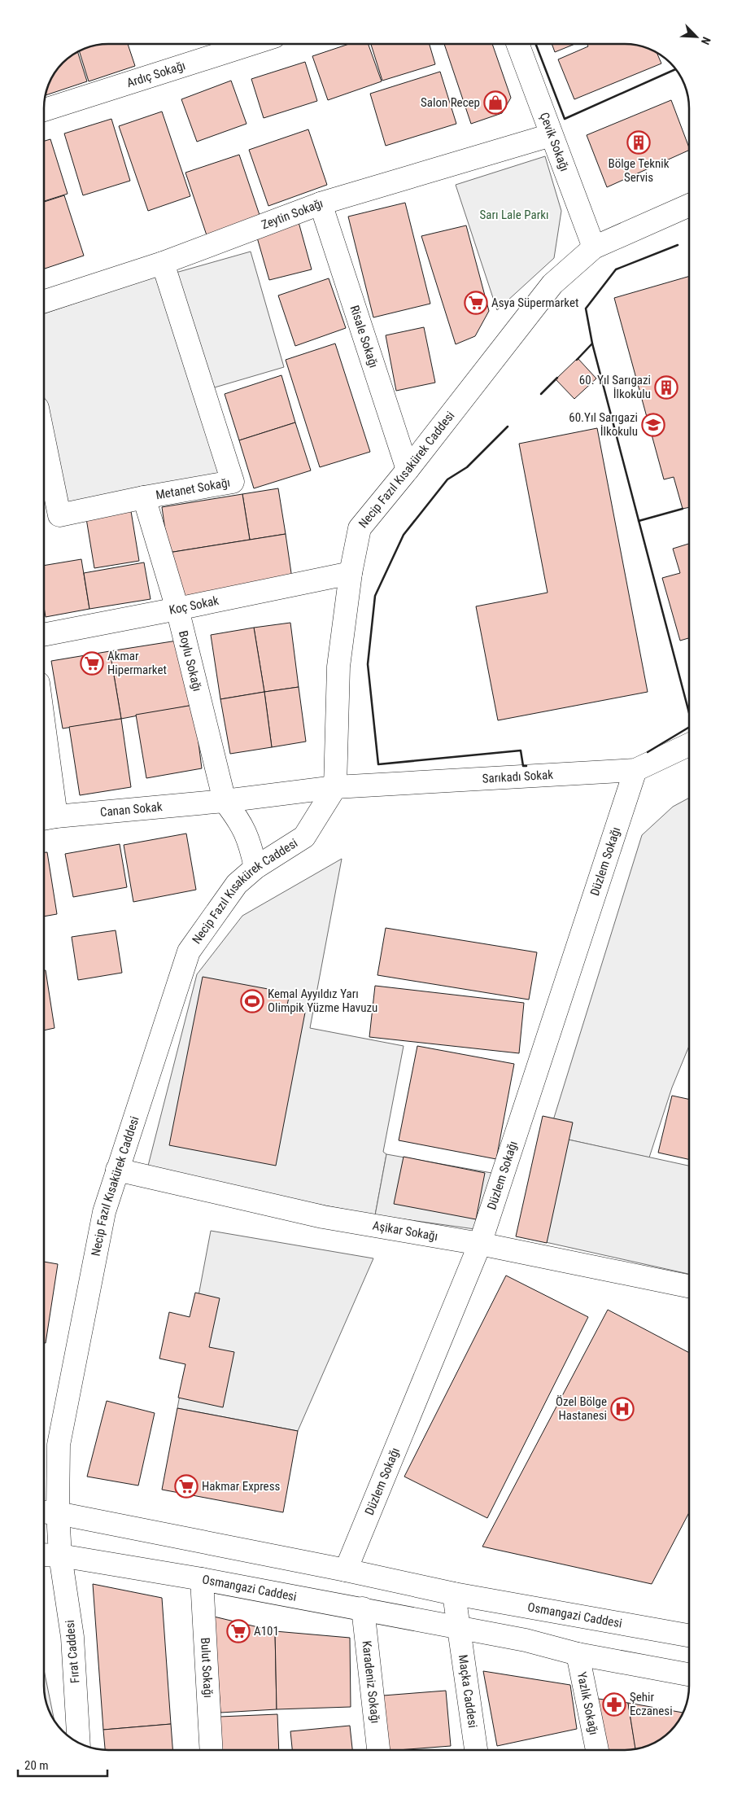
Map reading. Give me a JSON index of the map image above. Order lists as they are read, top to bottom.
{
  "streets": {
    "street": [
      "Ardıç Sokağı",
      "Çevik Sokağı",
      "Zeytin Sokağı",
      "Risale Sokağı",
      "Necip Fazıl Kısakürek Caddesi",
      "Metanet Sokağı",
      "Koç Sokak",
      "Boylu Sokağı",
      "Sarıkadı Sokak",
      "Canan Sokak",
      "Düzlem Sokağı",
      "Aşikar Sokağı",
      "Osmangazi Caddesi",
      "Fırat Caddesi",
      "Bulut Sokağı",
      "Karadeniz Sokağı",
      "Maçka Caddesi",
      "Yazlık Sokağı"
    ]
  },
  "crossings": [
    ["Çevik Sokağı", "Zeytin Sokağı"],
    ["Çevik Sokağı", "Necip Fazıl Kısakürek Caddesi"],
    ["Zeytin Sokağı", "Risale Sokağı"],
    ["Zeytin Sokağı", "Metanet Sokağı"],
    ["Risale Sokağı", "Necip Fazıl Kısakürek Caddesi"],
    ["Necip Fazıl Kısakürek Caddesi", "Koç Sokak"],
    ["Necip Fazıl Kısakürek Caddesi", "Sarıkadı Sokak"],
    ["Necip Fazıl Kısakürek Caddesi", "Canan Sokak"],
    ["Necip Fazıl Kısakürek Caddesi", "Aşikar Sokağı"],
    ["Necip Fazıl Kısakürek Caddesi", "Osmangazi Caddesi"],
    ["Necip Fazıl Kısakürek Caddesi", "Fırat Caddesi"],
    ["Metanet Sokağı", "Boylu Sokağı"],
    ["Koç Sokak", "Boylu Sokağı"],
    ["Boylu Sokağı", "Canan Sokak"],
    ["Sarıkadı Sokak", "Canan Sokak"],
    ["Sarıkadı Sokak", "Düzlem Sokağı"],
    ["Düzlem Sokağı", "Aşikar Sokağı"],
    ["Düzlem Sokağı", "Osmangazi Caddesi"],
    ["Osmangazi Caddesi", "Fırat Caddesi"],
    ["Osmangazi Caddesi", "Bulut Sokağı"],
    ["Osmangazi Caddesi", "Karadeniz Sokağı"],
    ["Osmangazi Caddesi", "Maçka Caddesi"],
    ["Osmangazi Caddesi", "Yazlık Sokağı"]
  ],
  "parks": ["Sarı Lale Parkı"],
  "places": {
    "shop": ["Salon Recep"],
    "building": ["Bölge Teknik Servis", "60. Yıl Sarıgazi İlkokulu"],
    "supermarket": [
      "Asya Süpermarket",
      "Akmar Hipermarket",
      "Hakmar Express",
      "A101"
    ],
    "school or university": ["60.Yıl Sarıgazi İlkokulu"],
    "sports": ["Kemal Ayyıldız Yarı Olimpik Yüzme Havuzu"],
    "hospital": ["Özel Bölge Hastanesi"],
    "pharmacy": ["Şehir Eczanesi"]
  },
  "scale_bar": "20 m",
  "north": "bottom right"
}
